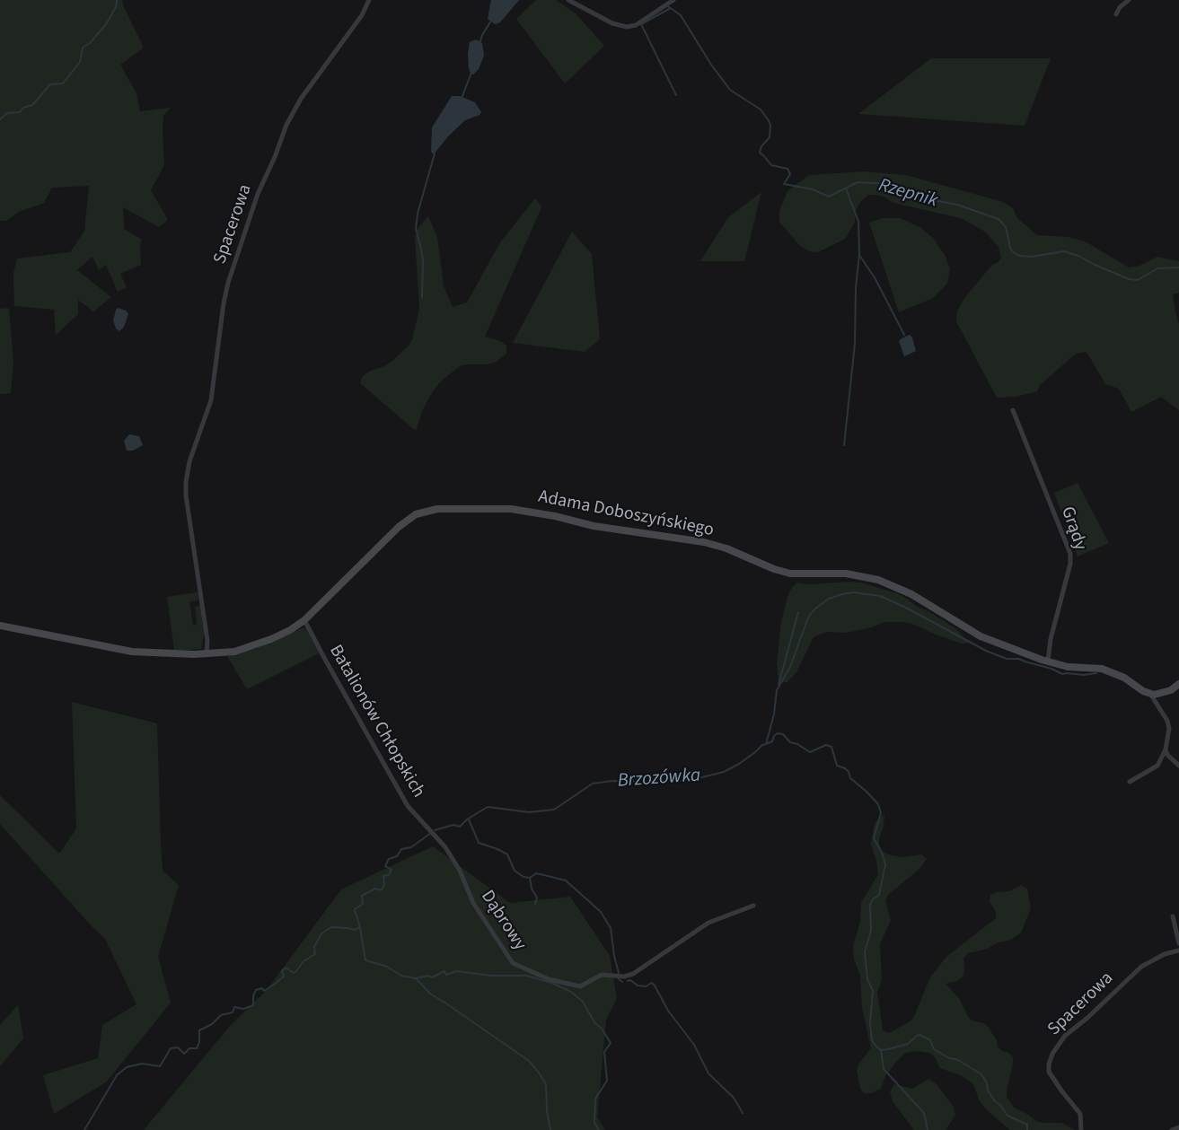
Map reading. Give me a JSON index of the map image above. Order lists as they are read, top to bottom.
{
  "streets": {
    "street": [
      "Spacerowa",
      "Adama Doboszyńskiego",
      "Grądy",
      "Batalionów Chłopskich",
      "Dąbrowy"
    ]
  },
  "crossings": [
    ["Spacerowa", "Adama Doboszyńskiego"],
    ["Adama Doboszyńskiego", "Grądy"],
    ["Adama Doboszyńskiego", "Batalionów Chłopskich"],
    ["Batalionów Chłopskich", "Dąbrowy"]
  ],
  "water": ["Rzepnik", "Brzozówka"]
}
